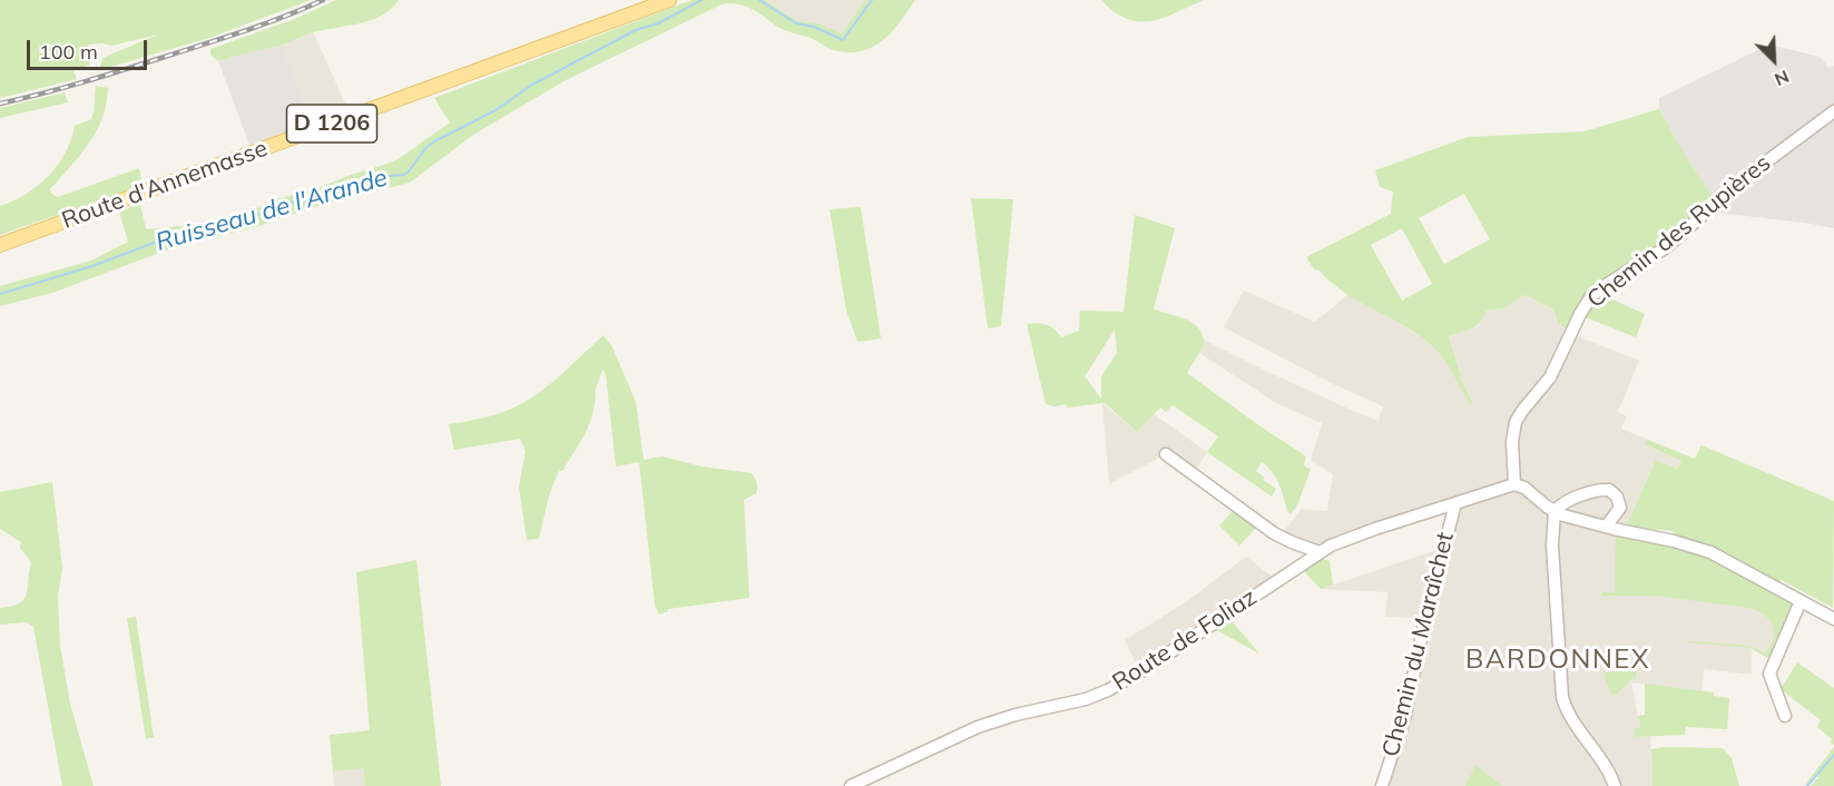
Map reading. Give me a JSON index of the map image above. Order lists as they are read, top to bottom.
{
  "streets": {
    "main road": ["D 1206", "Route d'Annemasse"],
    "street": ["Chemin des Rupières", "Route de Foliaz", "Chemin du Maraîchet"]
  },
  "crossings": [
    ["Chemin des Rupières", "Route de Foliaz"],
    ["Route de Foliaz", "Chemin du Maraîchet"]
  ],
  "districts": ["BARDONNEX"],
  "water": ["Ruisseau de l'Arande"],
  "scale_bar": "100 m",
  "north": "bottom right"
}
